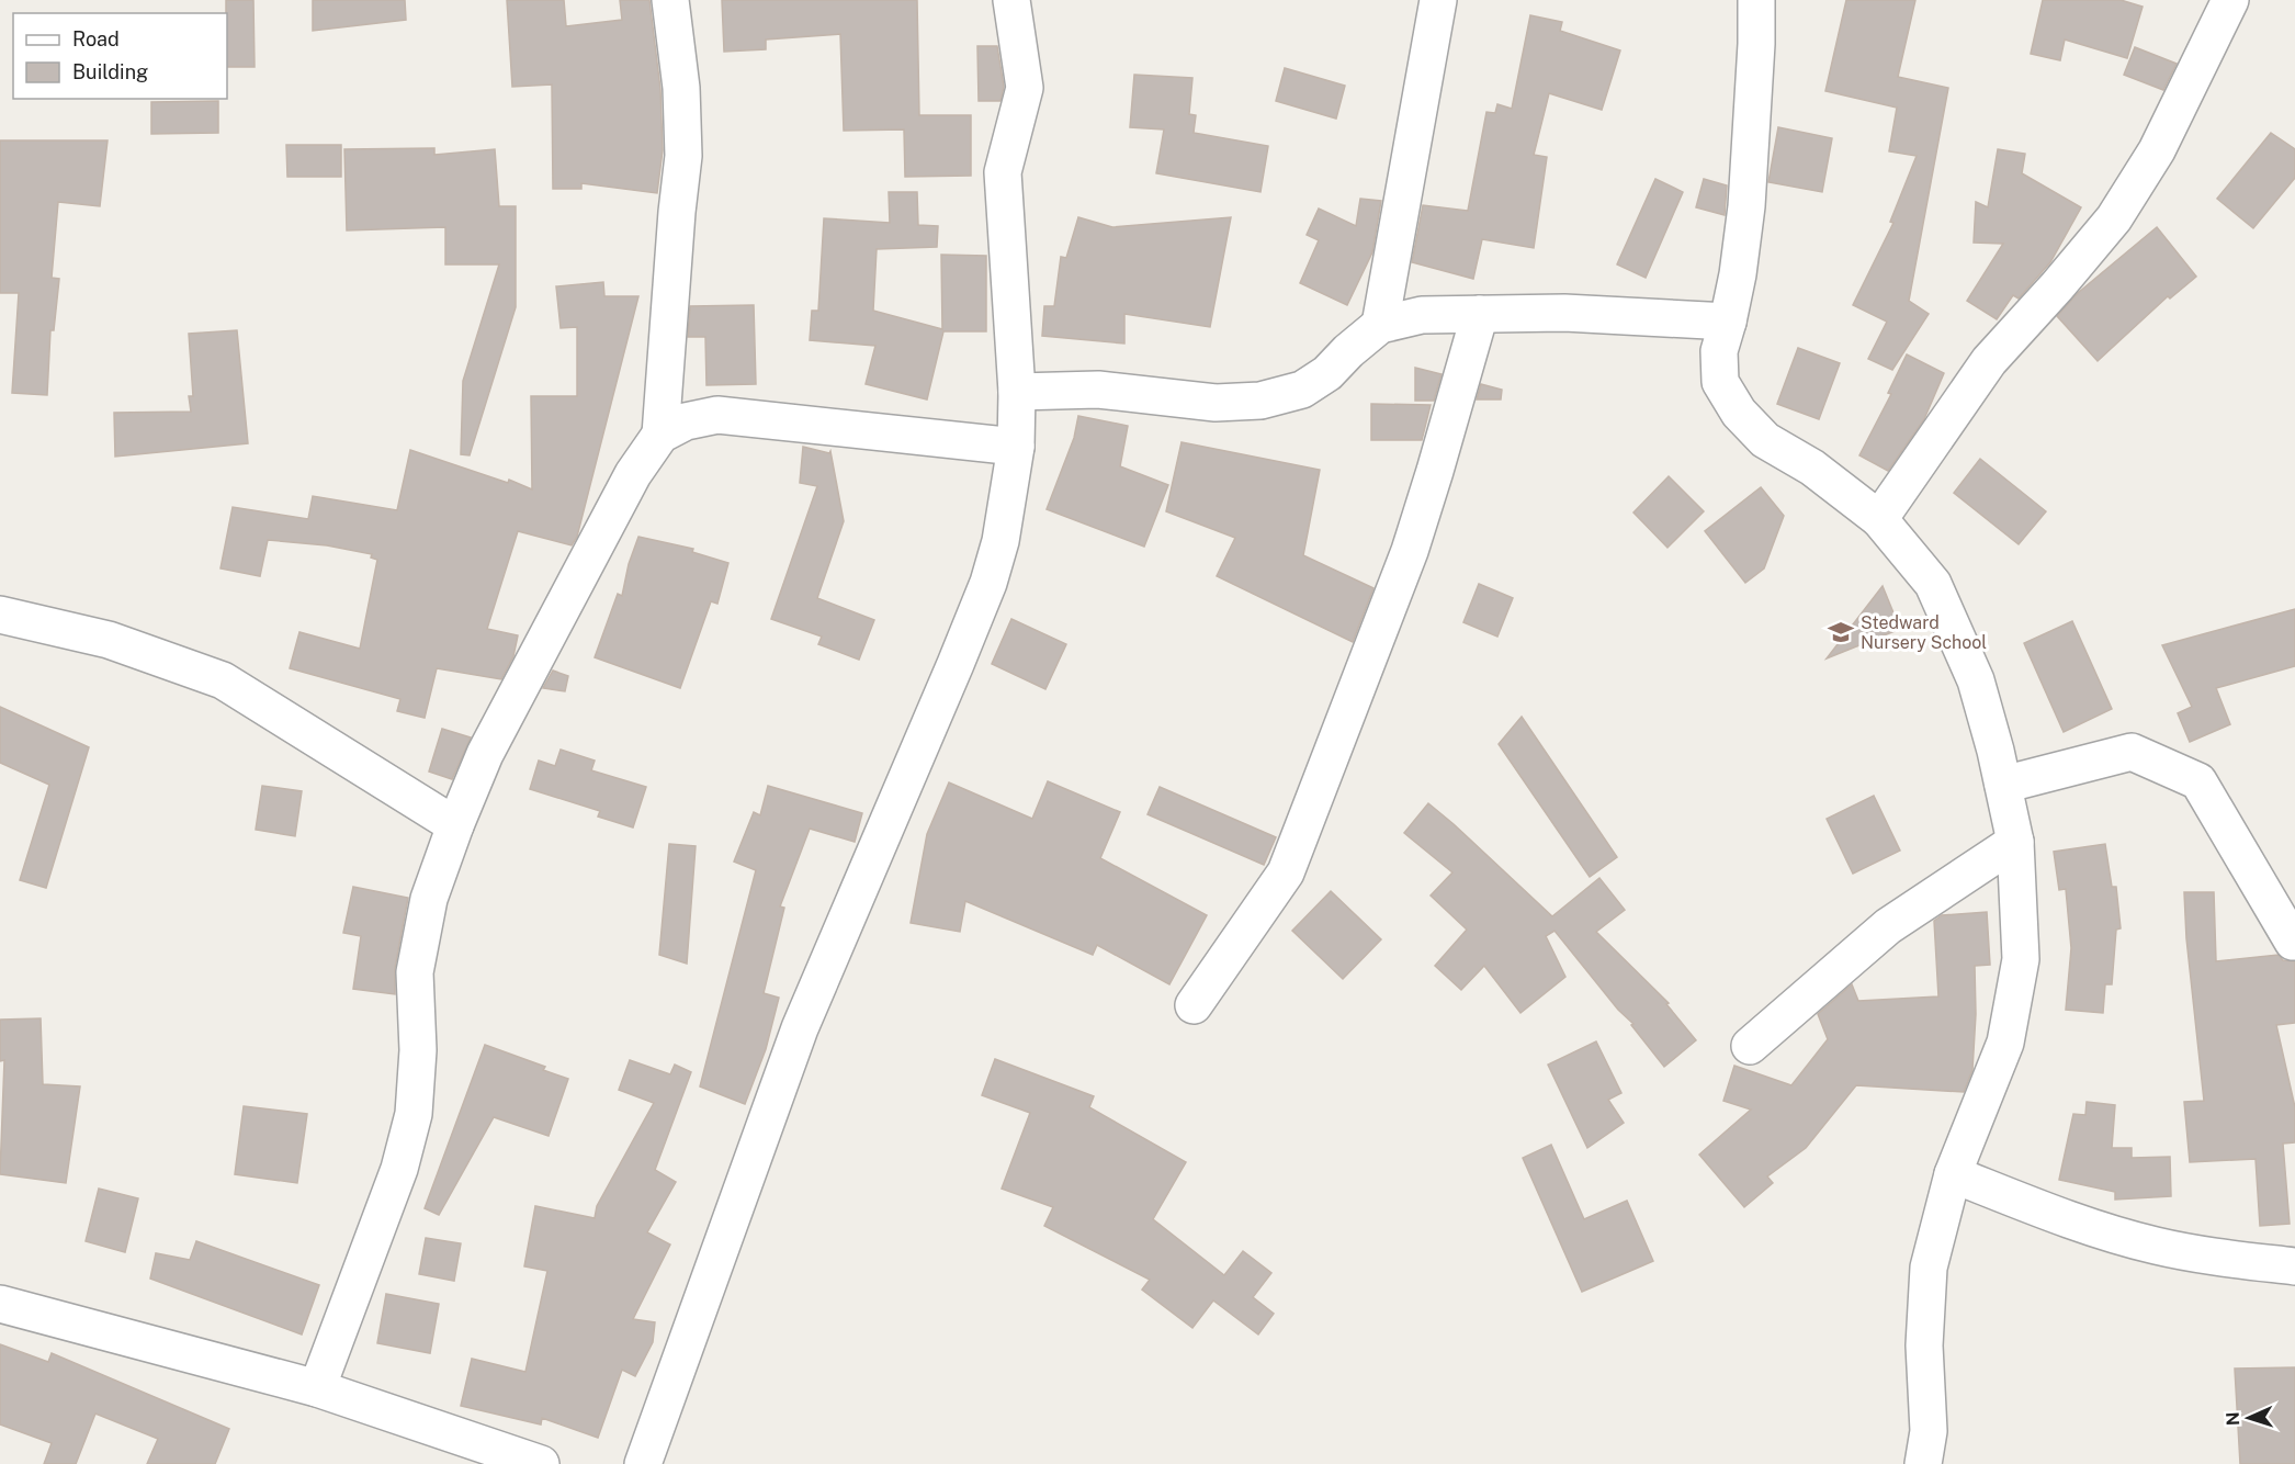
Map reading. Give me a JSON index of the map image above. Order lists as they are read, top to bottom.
{
  "places": {
    "school or university": ["Stedward Nursery School"]
  },
  "legend": ["Road", "Building"],
  "north": "left"
}
